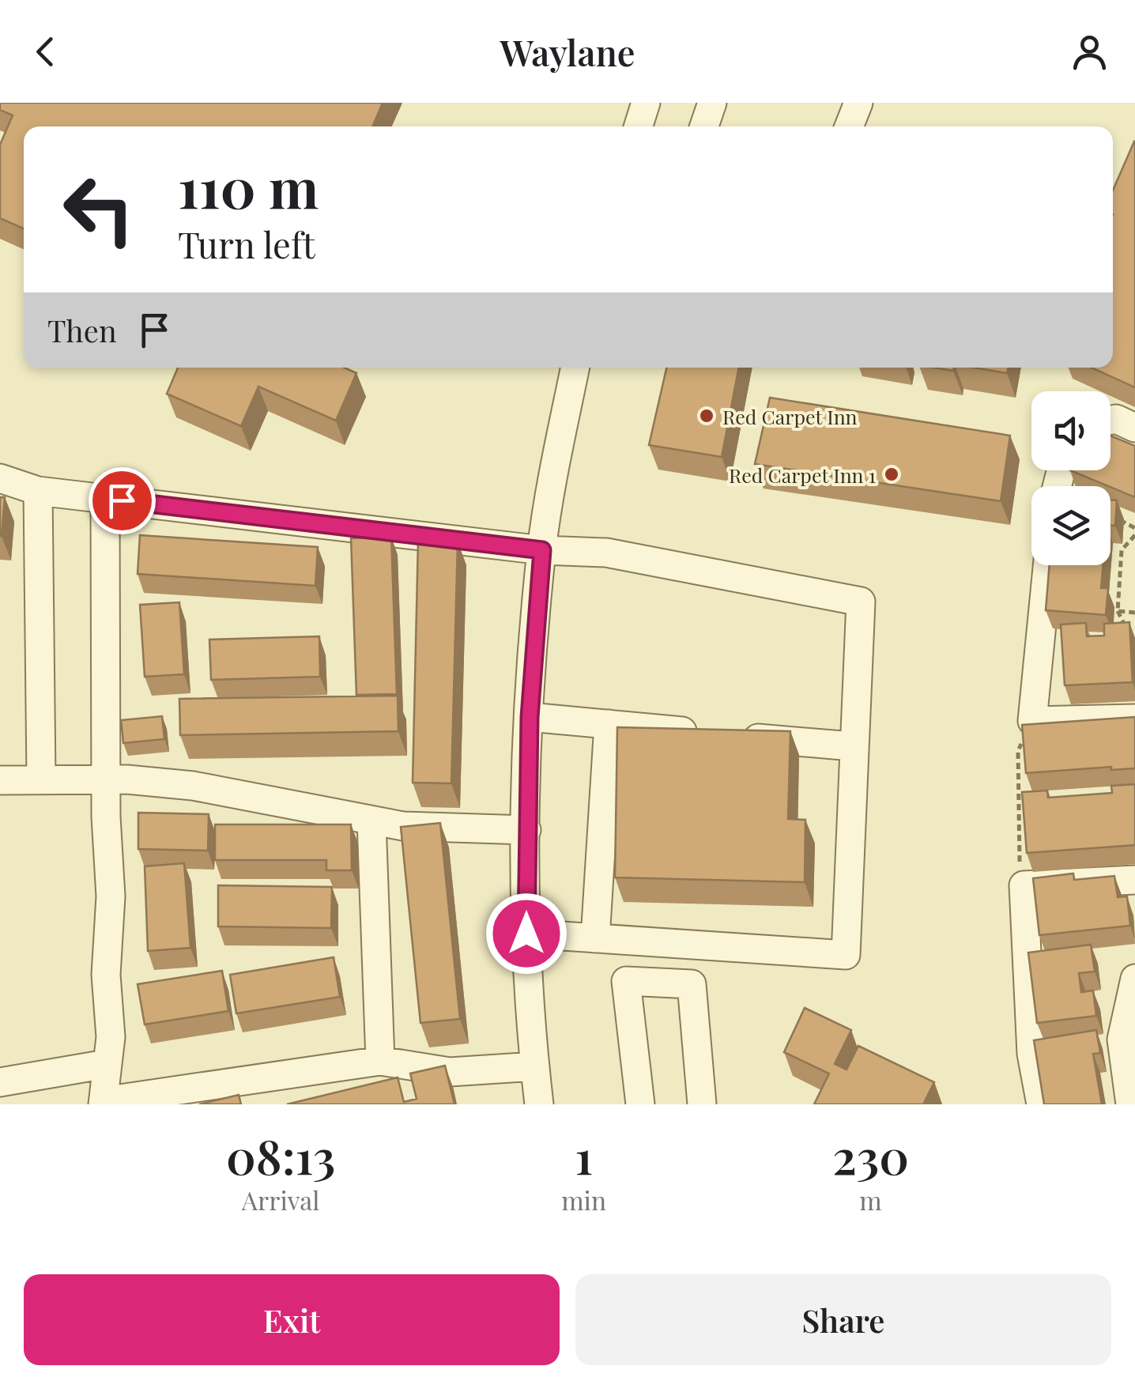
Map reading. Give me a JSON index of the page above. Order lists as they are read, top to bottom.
{
  "places": ["Red Carpet Inn", "Red Carpet Inn 1"],
  "page": {
    "header": "Waylane",
    "turn": ["110 m", "Turn left"],
    "then": "Then",
    "eta": [
      "08:13",
      "Arrival",
      "1",
      "min",
      "230",
      "m"
    ],
    "buttons": ["Exit", "Share"]
  }
}
